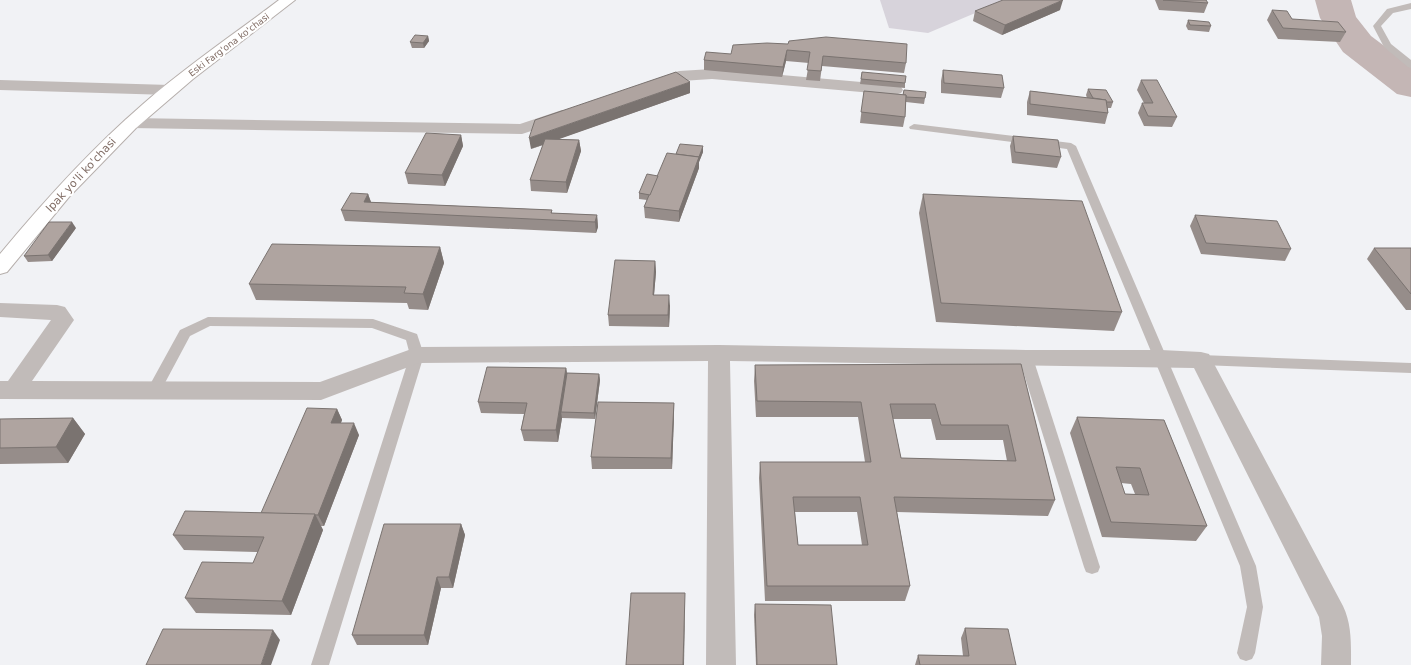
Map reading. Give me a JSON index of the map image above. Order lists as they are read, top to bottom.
{
  "streets": {
    "main road": ["Eski Farg'ona ko'chasi", "Ipak yo'li ko'chasi"]
  },
  "crossings": [
    ["Eski Farg'ona ko'chasi", "Ipak yo'li ko'chasi"]
  ]
}
